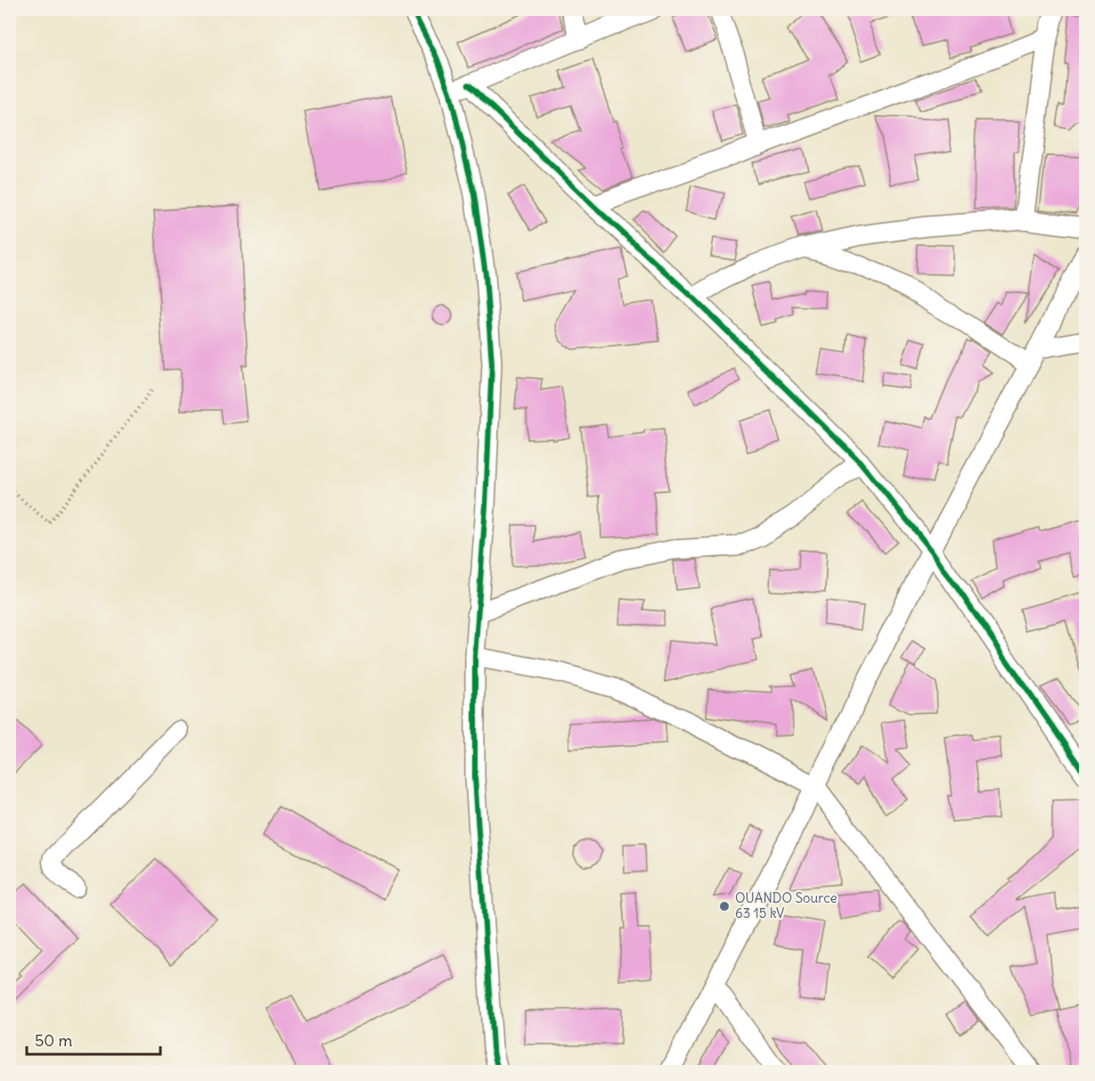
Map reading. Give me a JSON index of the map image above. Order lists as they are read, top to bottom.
{
  "places": ["OUANDO Source 63 15 kV"],
  "scale_bar": "50 m"
}
